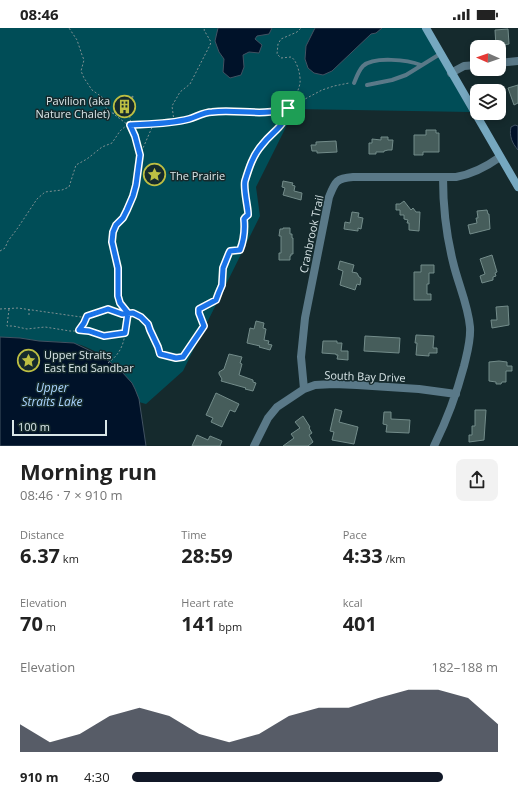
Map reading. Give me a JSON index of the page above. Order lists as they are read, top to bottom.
{
  "streets": {
    "street": ["Cranbrook Trail", "South Bay Drive"]
  },
  "crossings": [
    ["Cranbrook Trail", "South Bay Drive"]
  ],
  "water": ["Upper Straits Lake"],
  "places": {
    "building": ["Pavilion (aka Nature Chalet)"],
    "place": ["The Prairie", "Upper Straits East End Sandbar"]
  },
  "scale_bar": "100 m",
  "north": "left",
  "page": {
    "status": "08:46",
    "scale": "100 m",
    "heading": ["Morning run", "08:46 · 7 × 910 m"],
    "stats": [
      ["Distance", "6.37 km"],
      ["Time", "28:59"],
      ["Pace", "4:33 /km"],
      ["Elevation", "70 m"],
      ["Heart rate", "141 bpm"],
      ["kcal", "401"]
    ],
    "chart": ["Elevation", "182–188 m"],
    "list": [
      {
        "name": "910 m",
        "note": "4:30"
      }
    ]
  }
}
